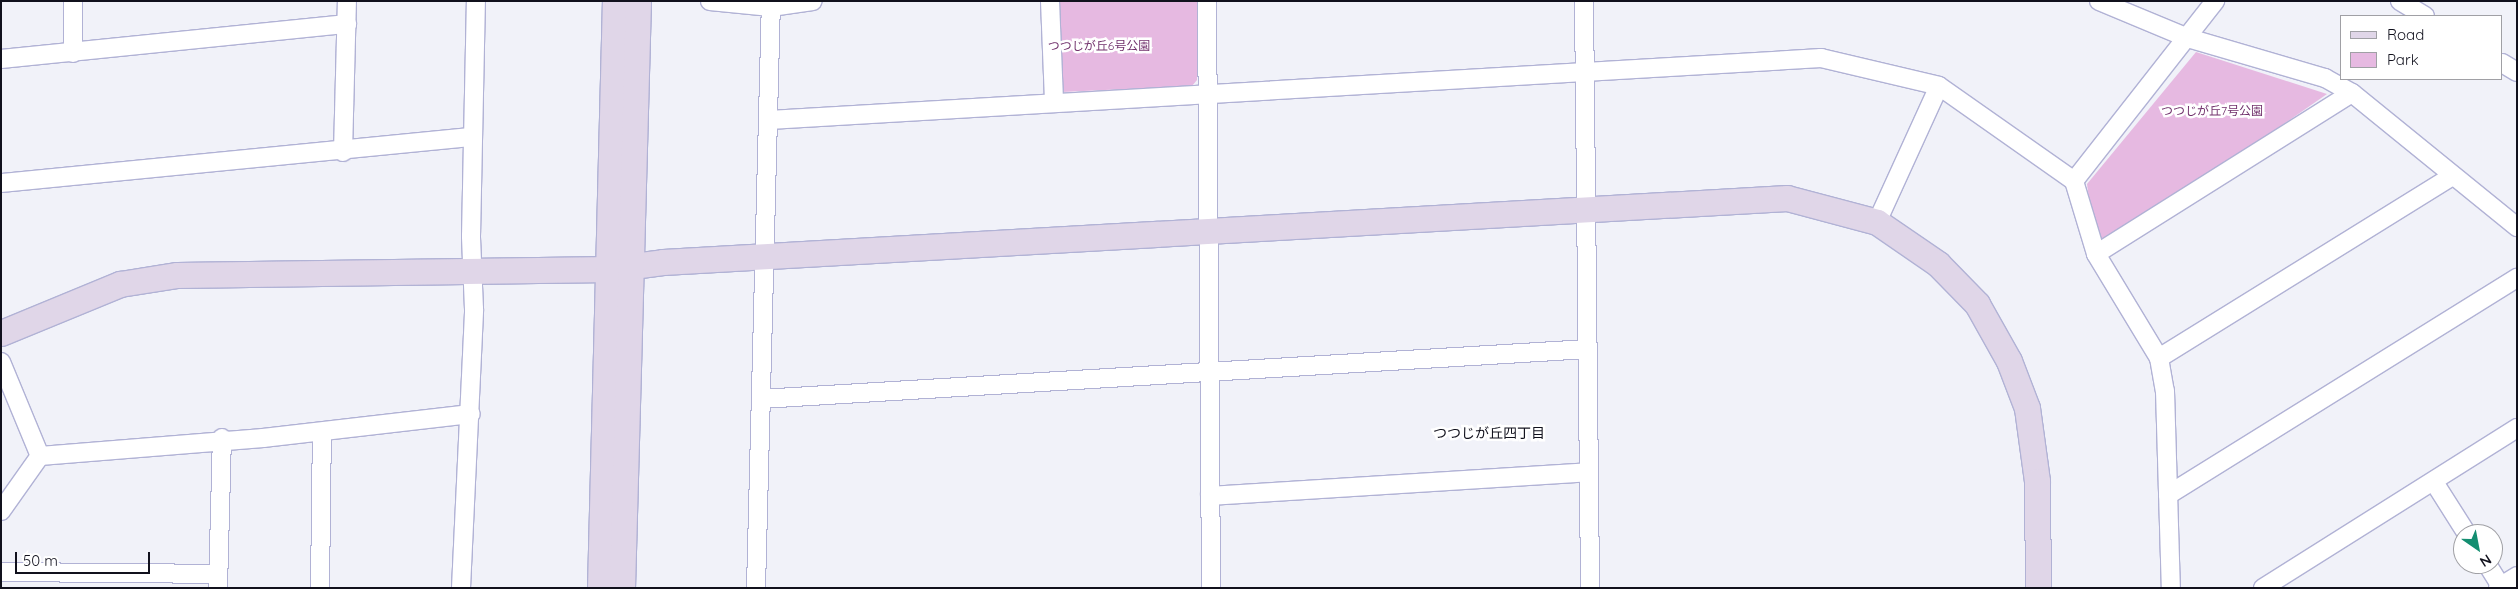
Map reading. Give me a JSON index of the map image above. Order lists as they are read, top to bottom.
{
  "districts": ["つつじが丘四丁目"],
  "parks": ["つつじが丘6号公園", "つつじが丘7号公園"],
  "legend": ["Road", "Park"],
  "scale_bar": "50 m",
  "north": "bottom right"
}
